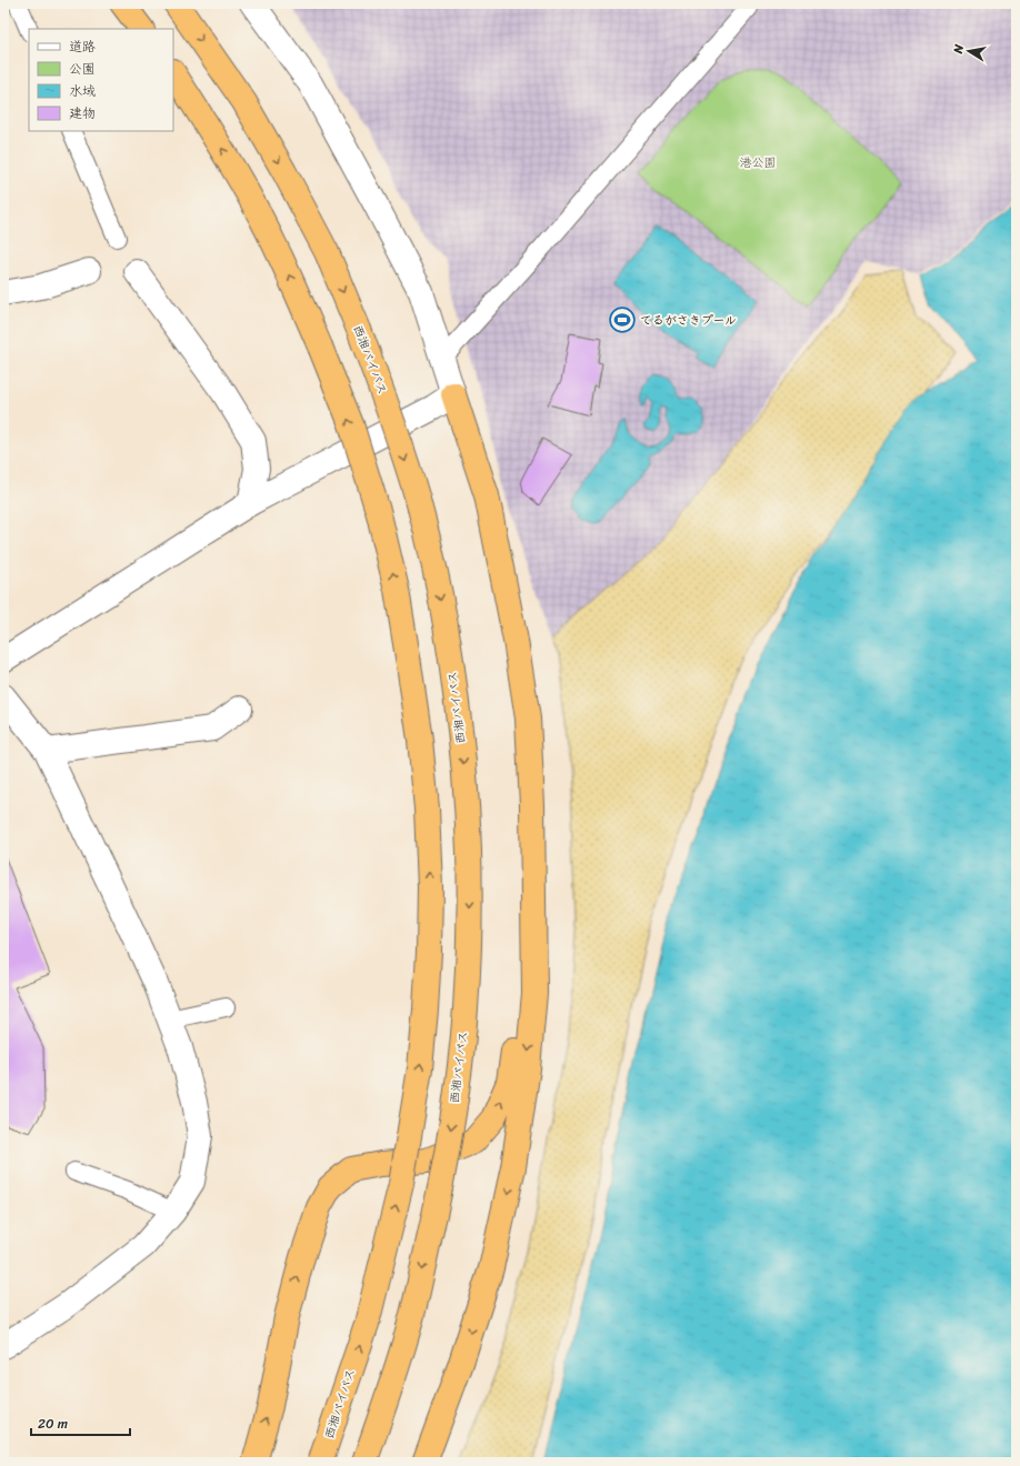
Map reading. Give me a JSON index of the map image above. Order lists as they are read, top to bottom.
{
  "streets": {
    "highway": ["西湘バイパス"]
  },
  "parks": ["港公園"],
  "places": {
    "sports": ["てるがさきプール"]
  },
  "legend": [
    "道路",
    "公園",
    "水域",
    "建物"
  ],
  "scale_bar": "20 m",
  "north": "left"
}
